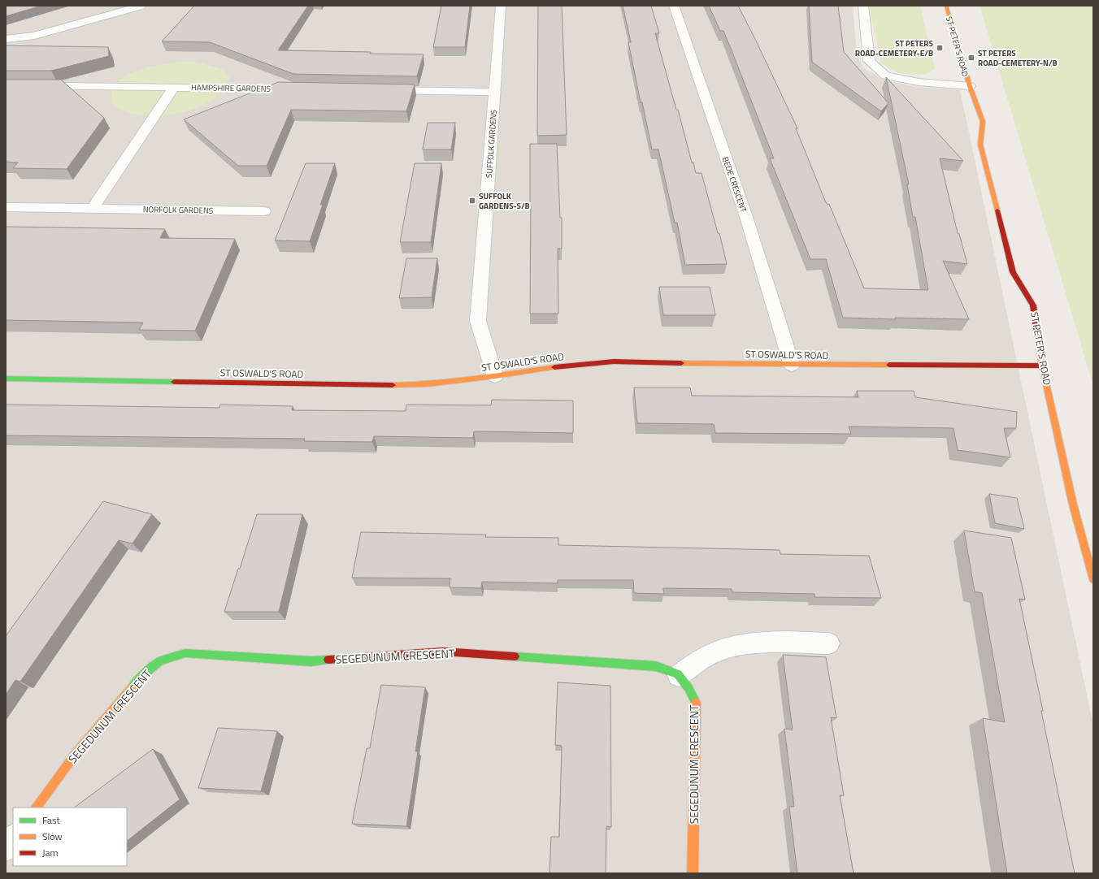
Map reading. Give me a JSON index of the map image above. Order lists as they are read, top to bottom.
{
  "streets": {
    "street": [
      "ST PETER'S ROAD",
      "HAMPSHIRE GARDENS",
      "SUFFOLK GARDENS",
      "BEDE CRESCENT",
      "NORFOLK GARDENS",
      "ST OSWALD'S ROAD",
      "SEGEDUNUM CRESCENT"
    ]
  },
  "crossings": [
    ["ST PETER'S ROAD", "ST OSWALD'S ROAD"],
    ["SUFFOLK GARDENS", "ST OSWALD'S ROAD"],
    ["BEDE CRESCENT", "ST OSWALD'S ROAD"]
  ],
  "places": {
    "transit": ["ST PETERS ROAD-CEMETERY-E/B", "ST PETERS ROAD-CEMETERY-N/B", "SUFFOLK GARDENS-S/B"]
  },
  "legend": ["Fast", "Slow", "Jam"]
}
